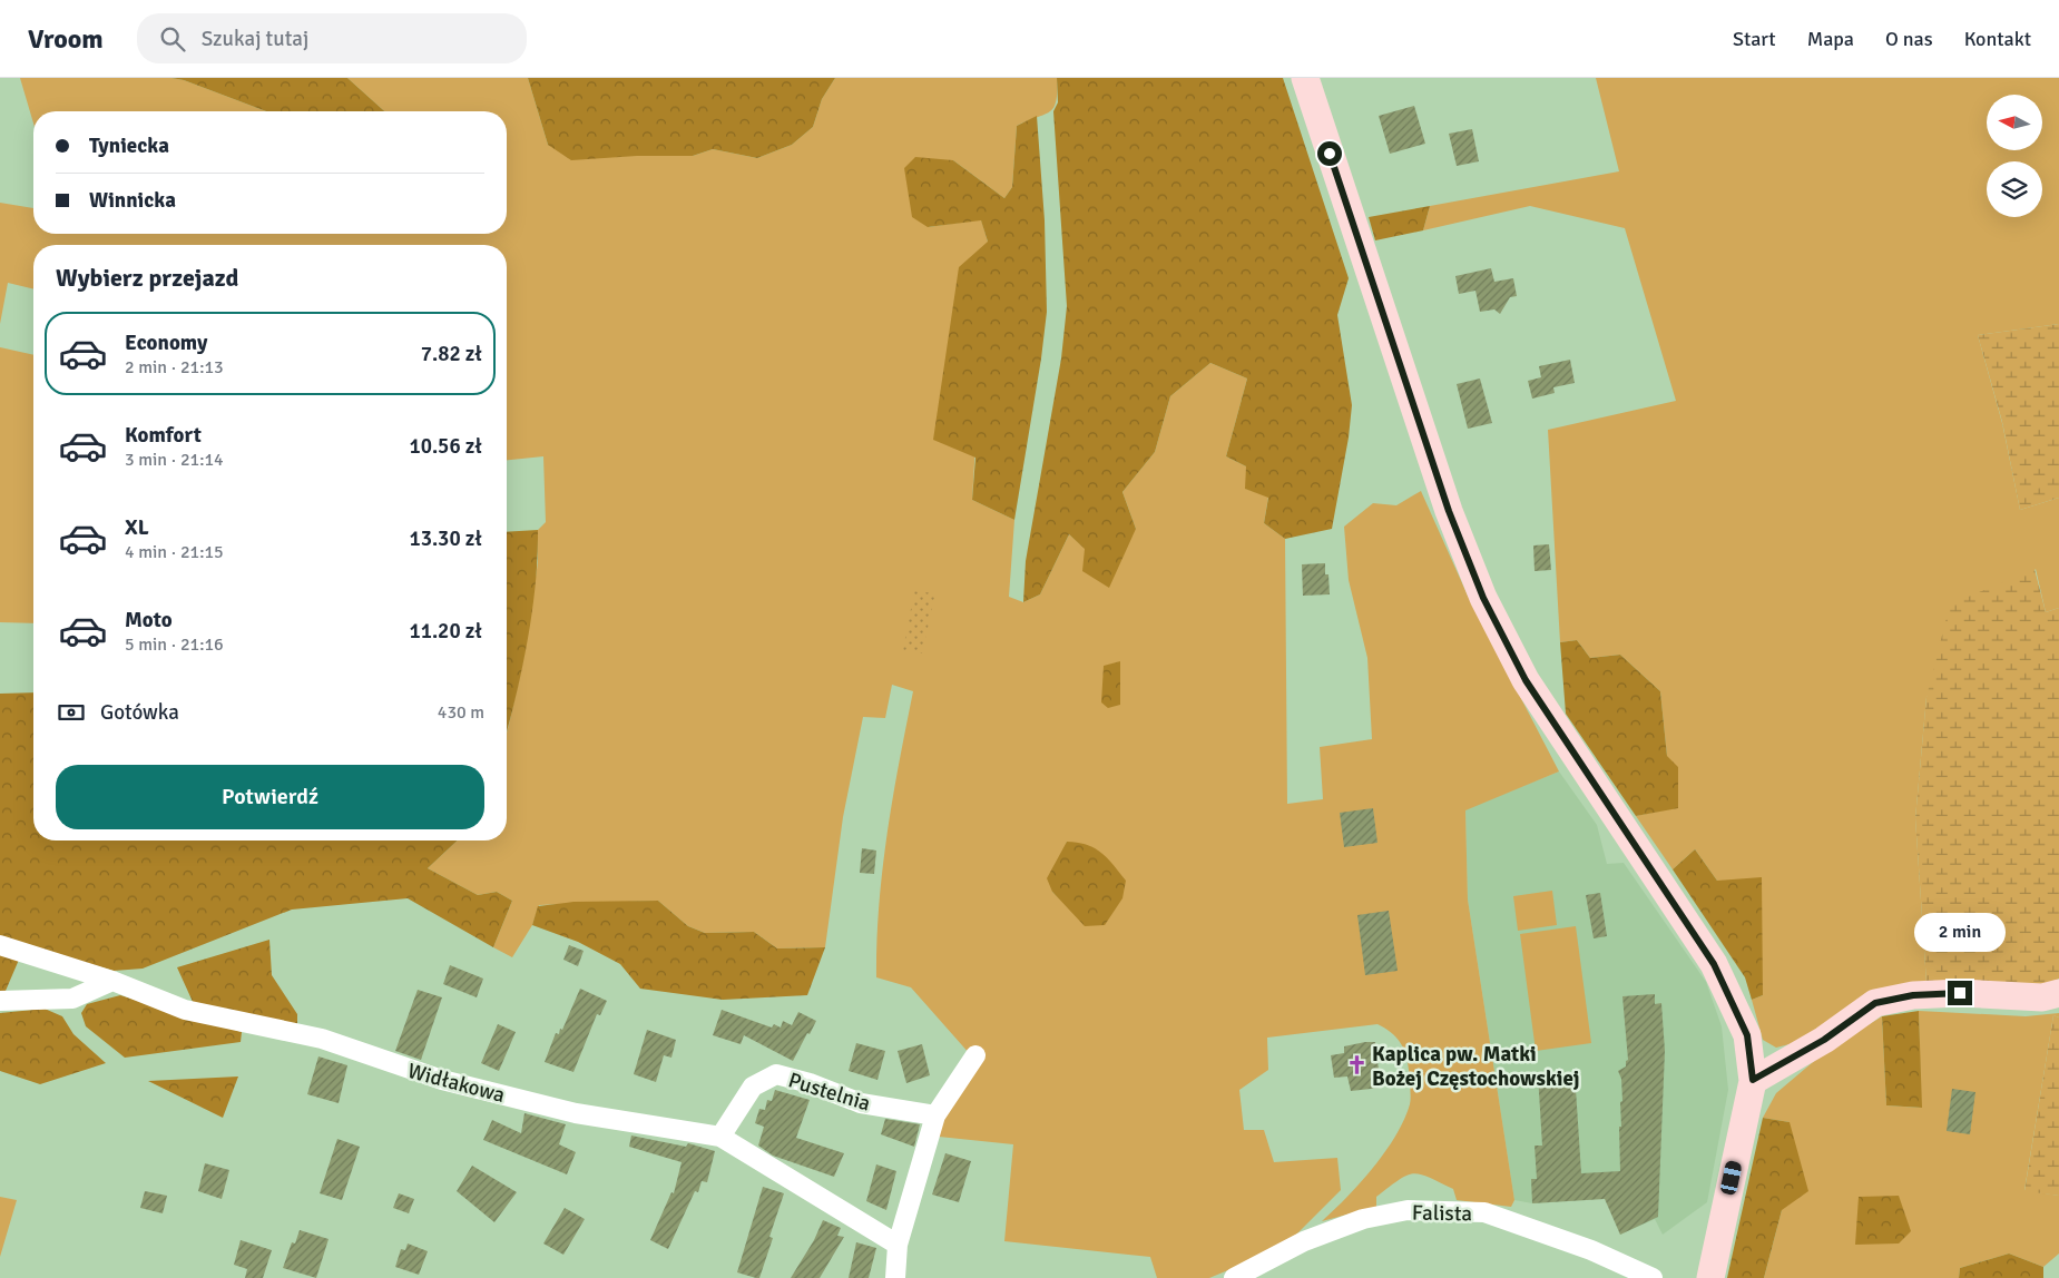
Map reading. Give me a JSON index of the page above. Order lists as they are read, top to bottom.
{
  "streets": {
    "street": ["Widłakowa", "Pustelnia", "Falista"]
  },
  "crossings": [
    ["Widłakowa", "Pustelnia"]
  ],
  "places": {
    "church": ["Kaplica pw. Matki Bożej Częstochowskiej"]
  },
  "north": "left",
  "page": {
    "header": "Vroom",
    "search": "Szukaj tutaj",
    "nav": [
      "Start",
      "Mapa",
      "O nas",
      "Kontakt"
    ],
    "banner": ["Tyniecka", "Winnicka"],
    "heading": "Wybierz przejazd",
    "list": [
      {
        "name": "Economy",
        "note": "2 min · 21:13",
        "value": "7.82 zł"
      },
      {
        "name": "Komfort",
        "note": "3 min · 21:14",
        "value": "10.56 zł"
      },
      {
        "name": "XL",
        "note": "4 min · 21:15",
        "value": "13.30 zł"
      },
      {
        "name": "Moto",
        "note": "5 min · 21:16",
        "value": "11.20 zł"
      }
    ],
    "pay": ["Gotówka", "430 m"],
    "buttons": "Potwierdź",
    "bubble": "2 min"
  }
}
